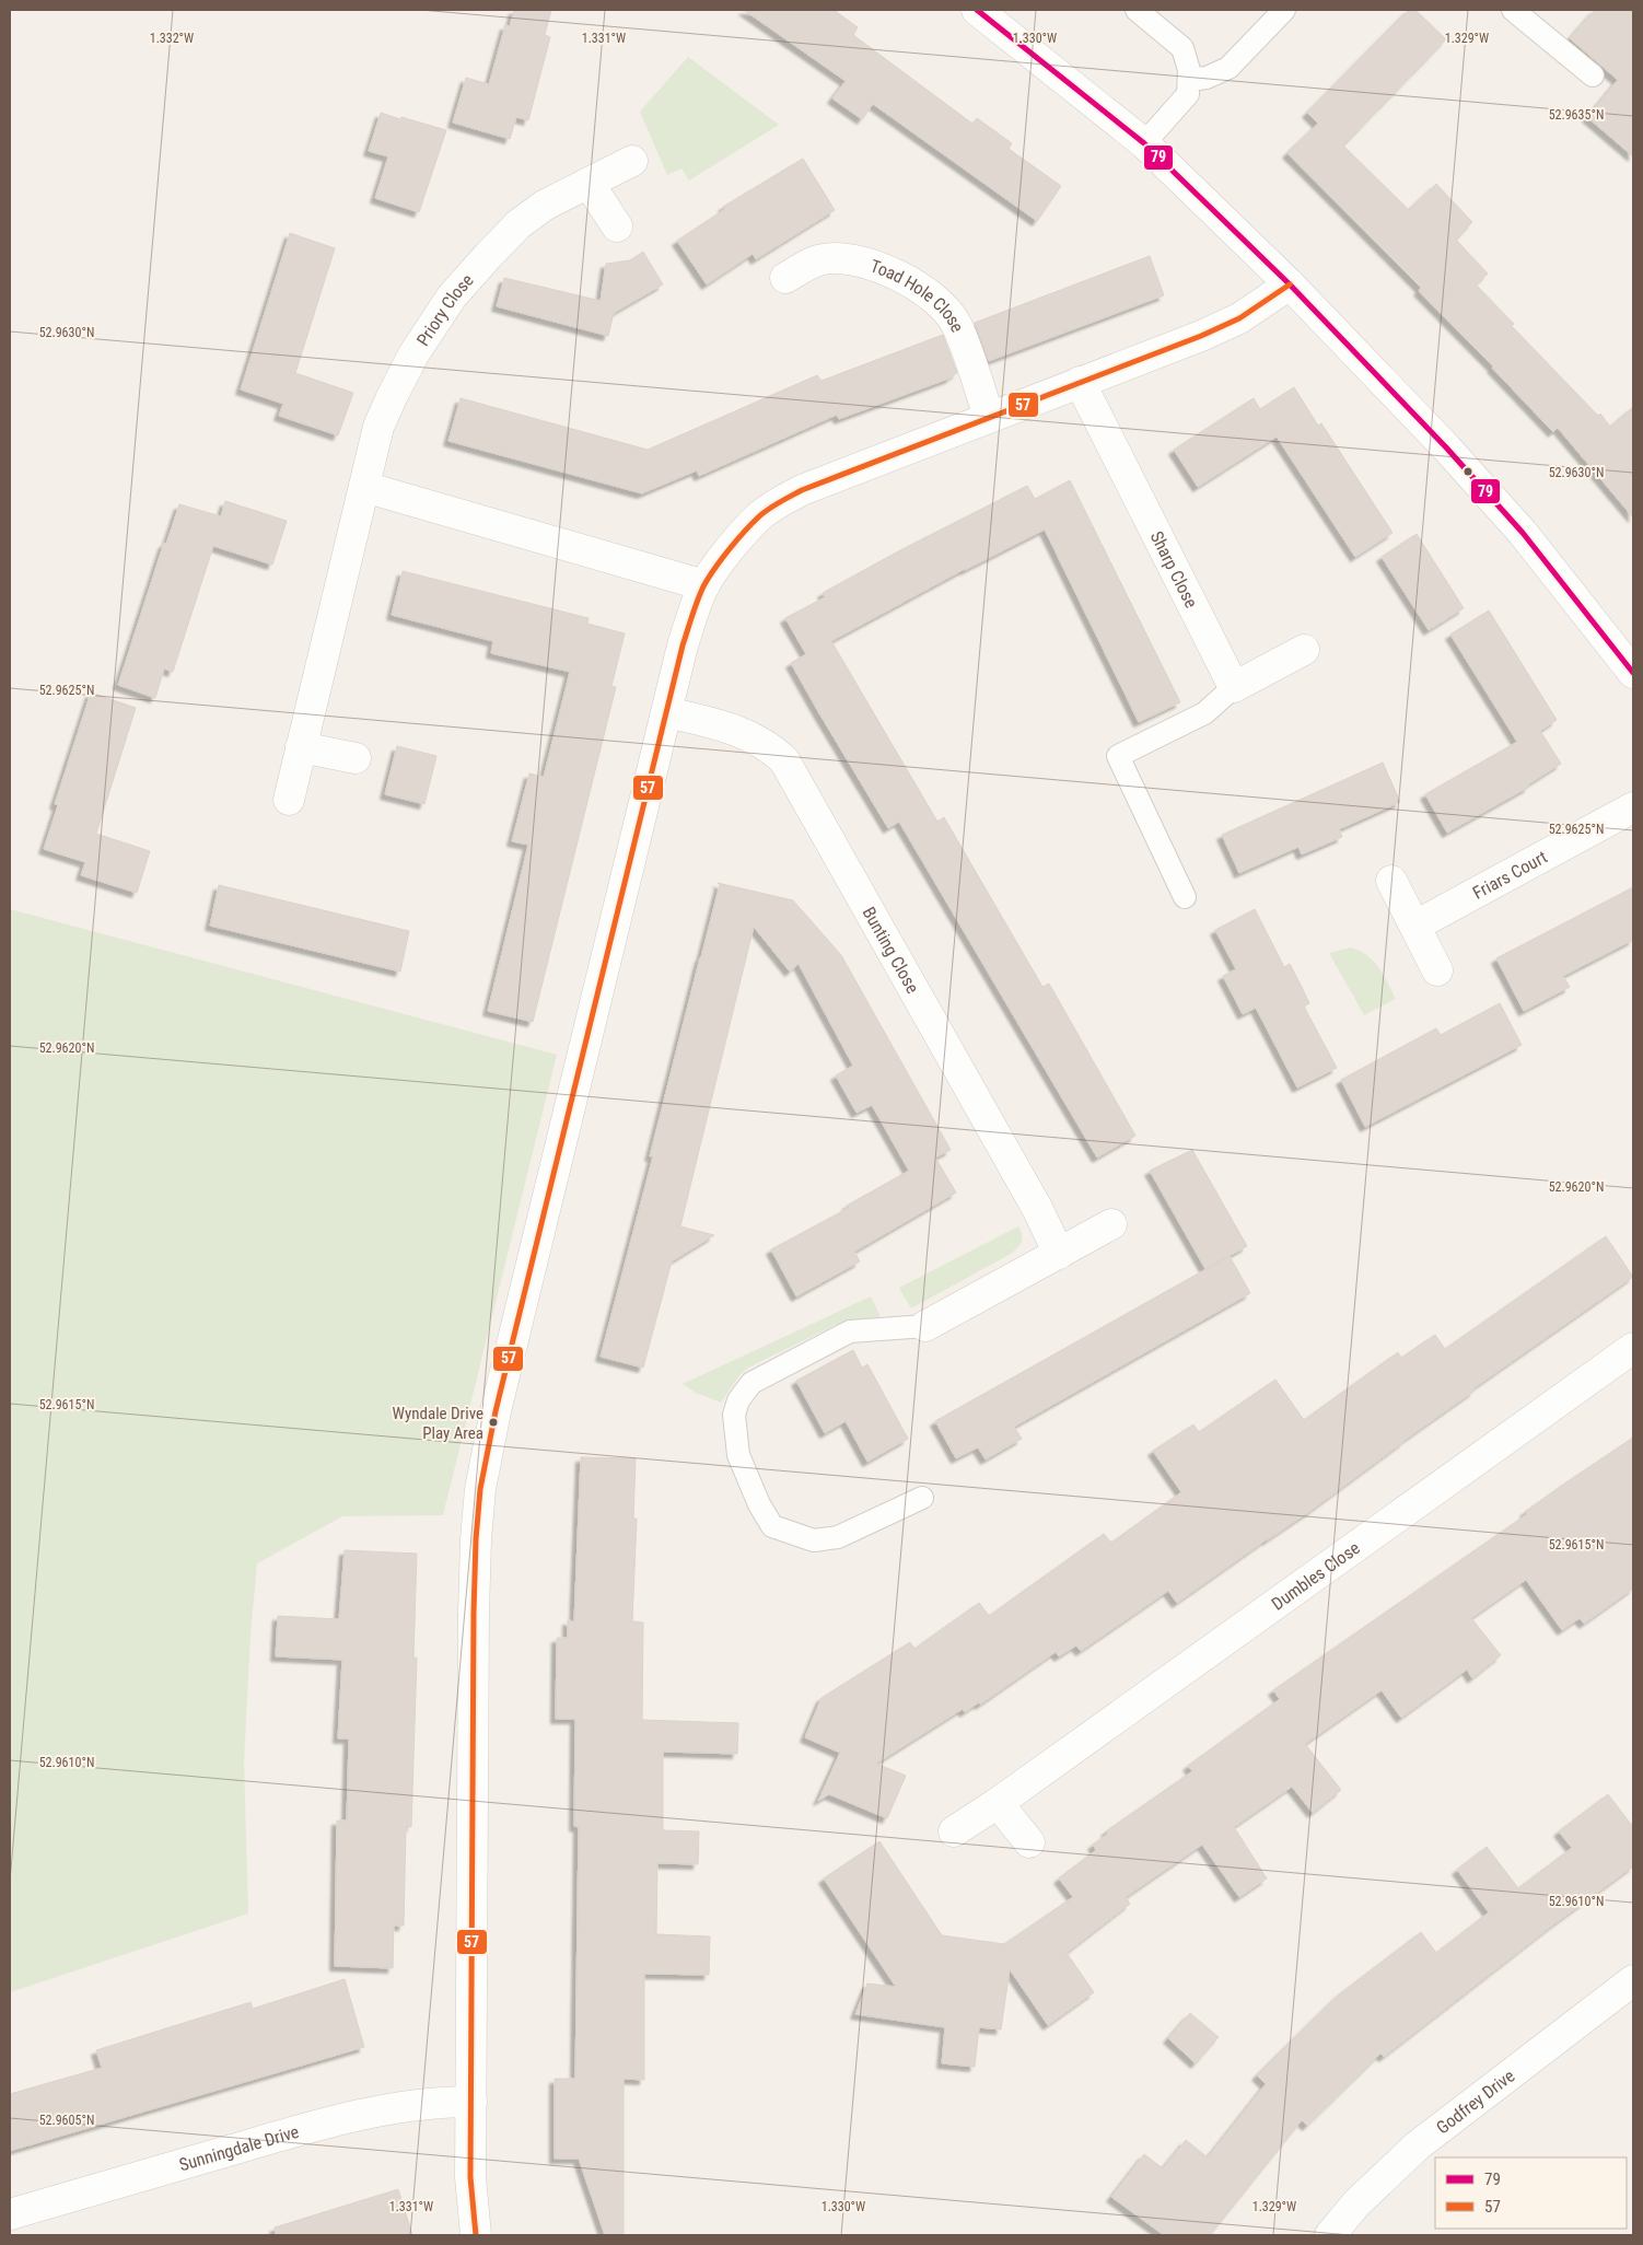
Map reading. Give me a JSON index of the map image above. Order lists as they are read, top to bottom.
{
  "streets": {
    "street": [
      "Toad Hole Close",
      "Priory Close",
      "Sharp Close",
      "Friars Court",
      "Bunting Close",
      "Dumbles Close",
      "Godfrey Drive",
      "Sunningdale Drive"
    ]
  },
  "places": ["Wyndale Drive Play Area"],
  "lines": ["transit line 79", "transit line 57"],
  "legend": ["79", "57"],
  "coordinates": [
    "1.332°W",
    "1.331°W",
    "1.330°W",
    "1.329°W",
    "52.9635°N",
    "52.9630°N",
    "52.9625°N",
    "52.9620°N",
    "52.9615°N",
    "52.9610°N",
    "52.9605°N"
  ]
}
